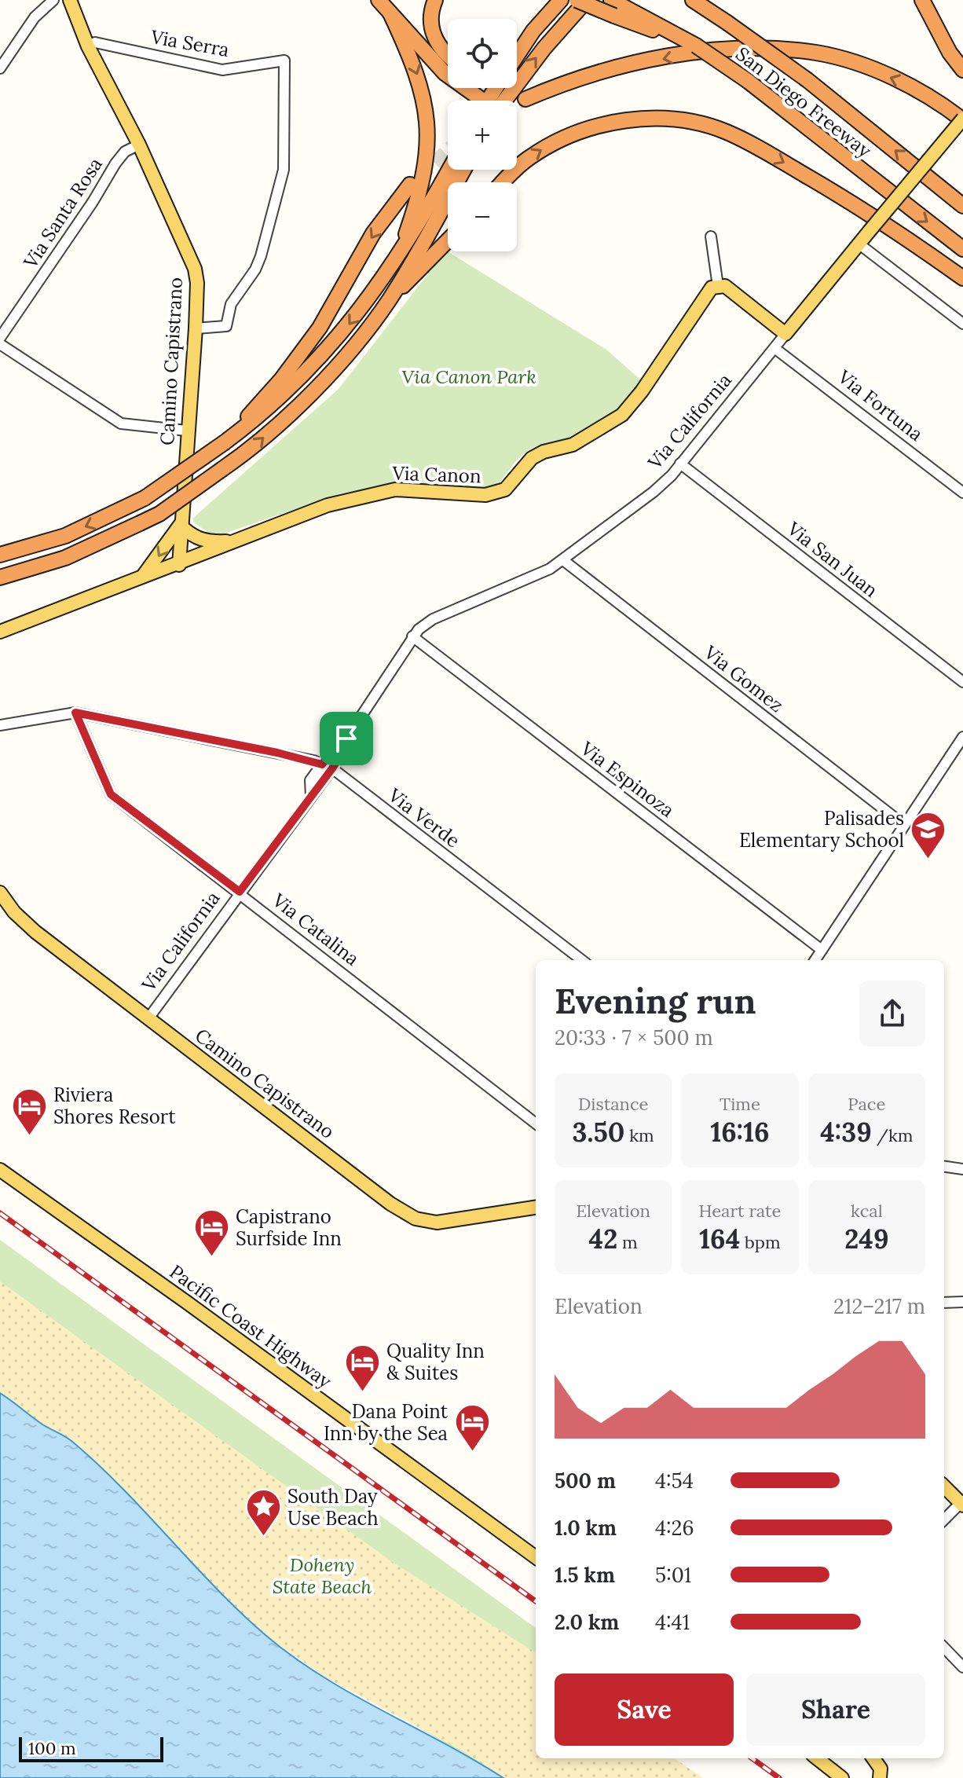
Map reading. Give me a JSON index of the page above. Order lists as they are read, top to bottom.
{
  "streets": {
    "highway": ["San Diego Freeway"],
    "main road": [
      "Camino Capistrano",
      "Via California",
      "Via Canon",
      "Pacific Coast Highway"
    ],
    "street": [
      "Via Serra",
      "Via Santa Rosa",
      "Via Fortuna",
      "Via San Juan",
      "Via Gomez",
      "Via Espinoza",
      "Via Verde",
      "Via Catalina"
    ]
  },
  "crossings": [
    ["Via Serra", "Camino Capistrano"],
    ["Via Santa Rosa", "Camino Capistrano"],
    ["Camino Capistrano", "Via California"],
    ["Camino Capistrano", "Via Canon"],
    ["Via Fortuna", "Via California"],
    ["Via California", "Via San Juan"],
    ["Via California", "Via Gomez"],
    ["Via California", "Via Espinoza"],
    ["Via California", "Via Verde"],
    ["Via California", "Via Catalina"],
    ["Via Verde", "Via Catalina"]
  ],
  "parks": ["Via Canon Park", "Doheny State Beach"],
  "places": {
    "school or university": ["Palisades Elementary School"],
    "hotel": [
      "Riviera Shores Resort",
      "Capistrano Surfside Inn",
      "Quality Inn & Suites",
      "Dana Point Inn by the Sea"
    ],
    "place": ["South Day Use Beach"]
  },
  "scale_bar": "100 m",
  "page": {
    "map_buttons": ["+", "−"],
    "heading": ["Evening run", "20:33 · 7 × 500 m"],
    "stats": [
      ["Distance", "3.50 km"],
      ["Time", "16:16"],
      ["Pace", "4:39 /km"],
      ["Elevation", "42 m"],
      ["Heart rate", "164 bpm"],
      ["kcal", "249"]
    ],
    "chart": ["Elevation", "212–217 m"],
    "list": [
      {
        "name": "500 m",
        "note": "4:54"
      },
      {
        "name": "1.0 km",
        "note": "4:26"
      },
      {
        "name": "1.5 km",
        "note": "5:01"
      },
      {
        "name": "2.0 km",
        "note": "4:41"
      }
    ],
    "buttons": ["Save", "Share"],
    "scale": "100 m"
  }
}
